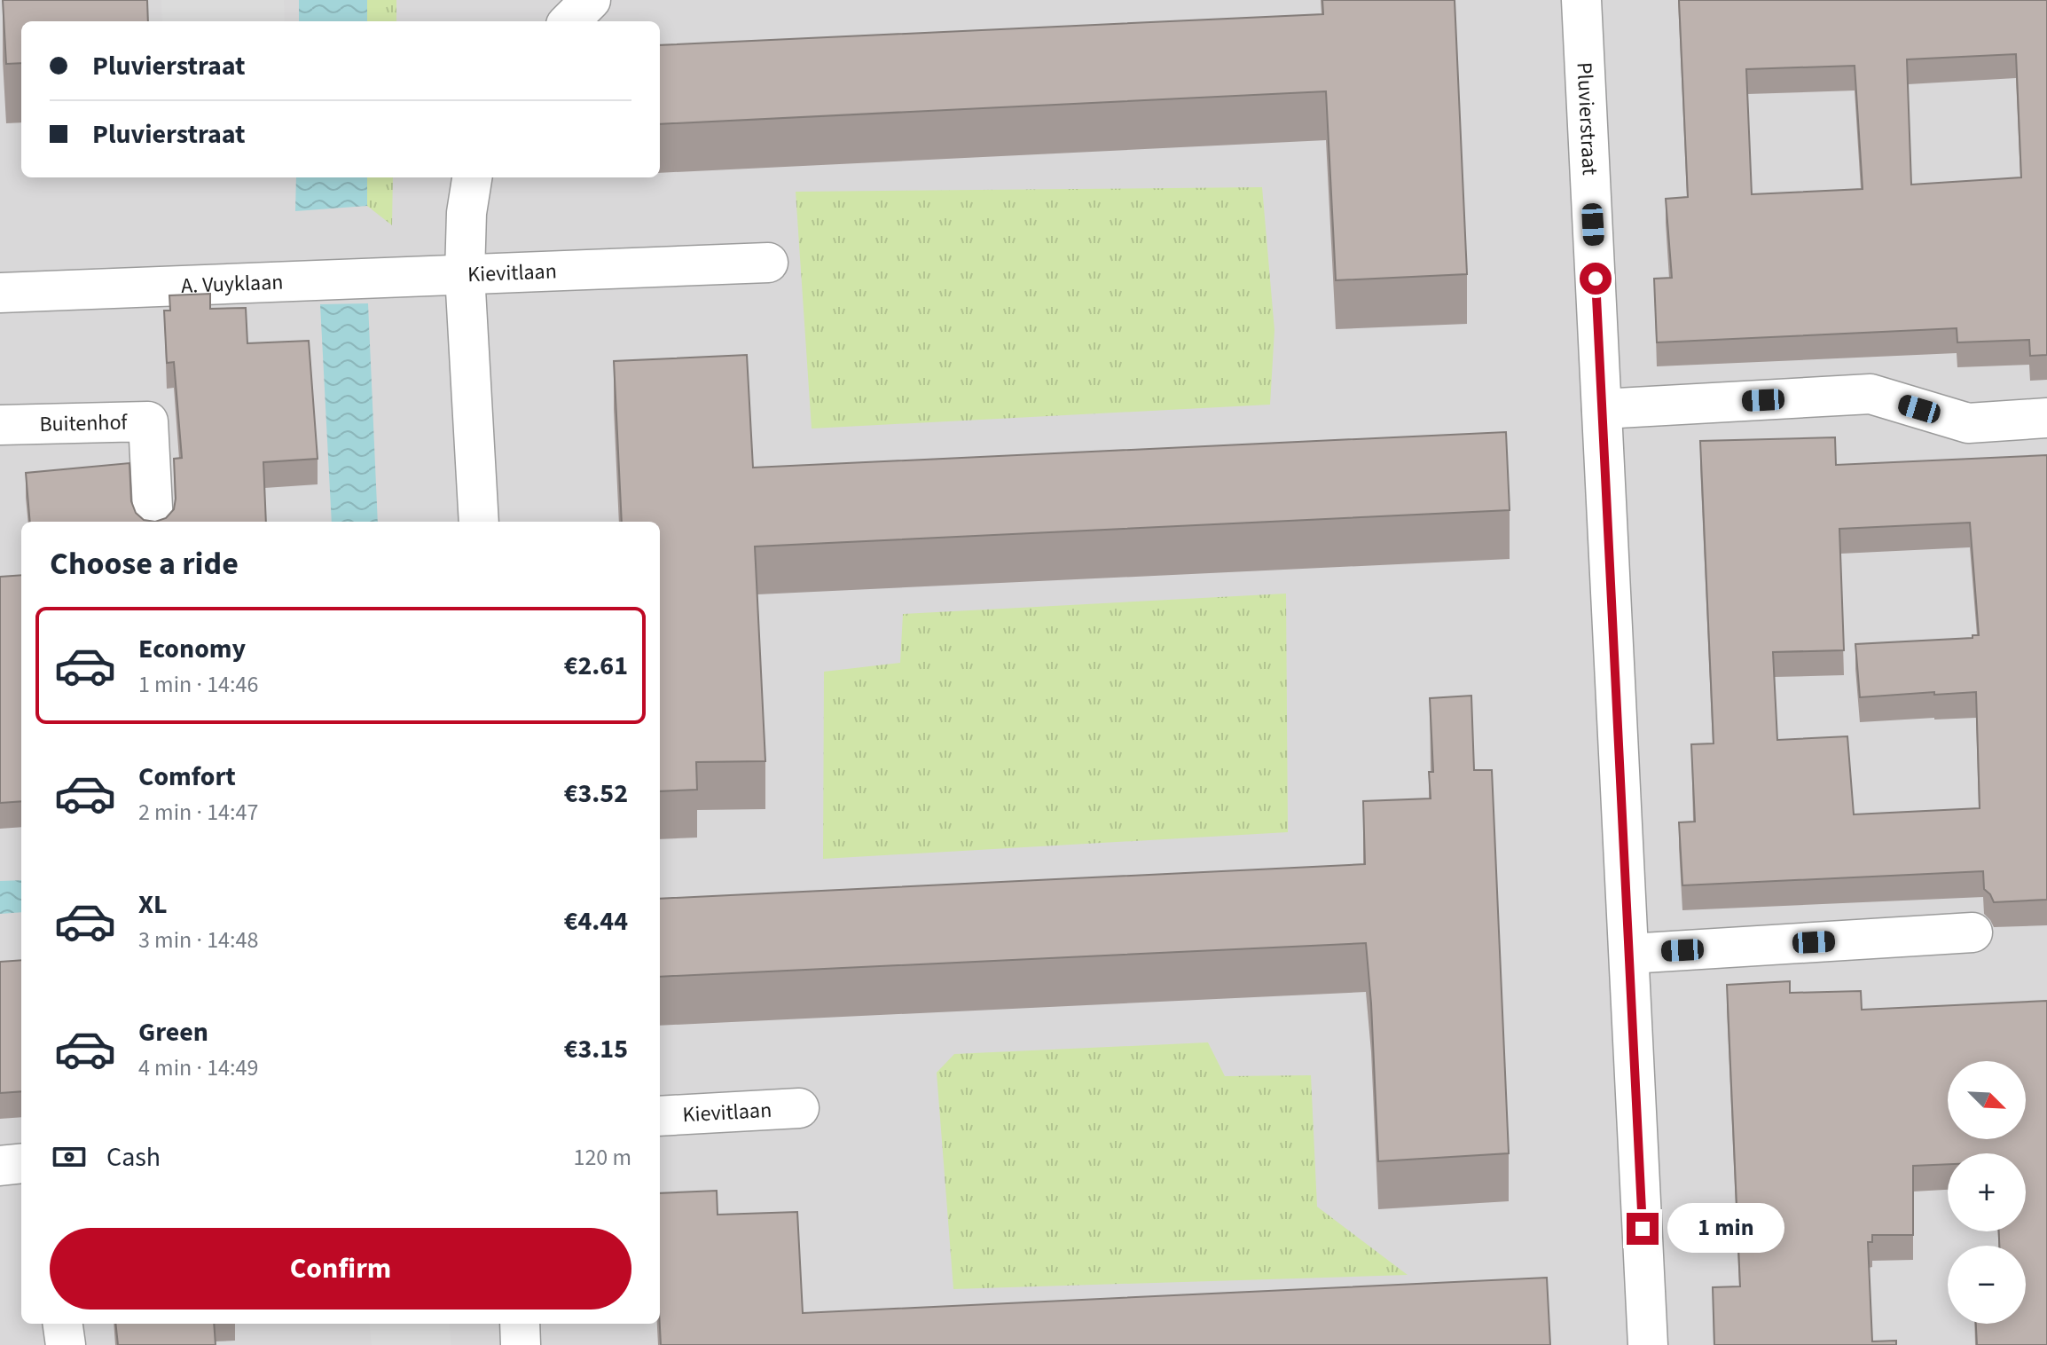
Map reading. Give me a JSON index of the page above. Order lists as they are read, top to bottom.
{
  "streets": {
    "street": [
      "Pluvierstraat",
      "Kievitlaan",
      "A. Vuyklaan",
      "Buitenhof"
    ]
  },
  "crossings": [
    ["Kievitlaan", "A. Vuyklaan"]
  ],
  "north": "bottom right",
  "page": {
    "banner": ["Pluvierstraat", "Pluvierstraat"],
    "heading": "Choose a ride",
    "list": [
      {
        "name": "Economy",
        "note": "1 min · 14:46",
        "value": "€2.61"
      },
      {
        "name": "Comfort",
        "note": "2 min · 14:47",
        "value": "€3.52"
      },
      {
        "name": "XL",
        "note": "3 min · 14:48",
        "value": "€4.44"
      },
      {
        "name": "Green",
        "note": "4 min · 14:49",
        "value": "€3.15"
      }
    ],
    "map_buttons": ["+", "−"],
    "pay": ["Cash", "120 m"],
    "bubble": "1 min",
    "buttons": "Confirm"
  }
}
